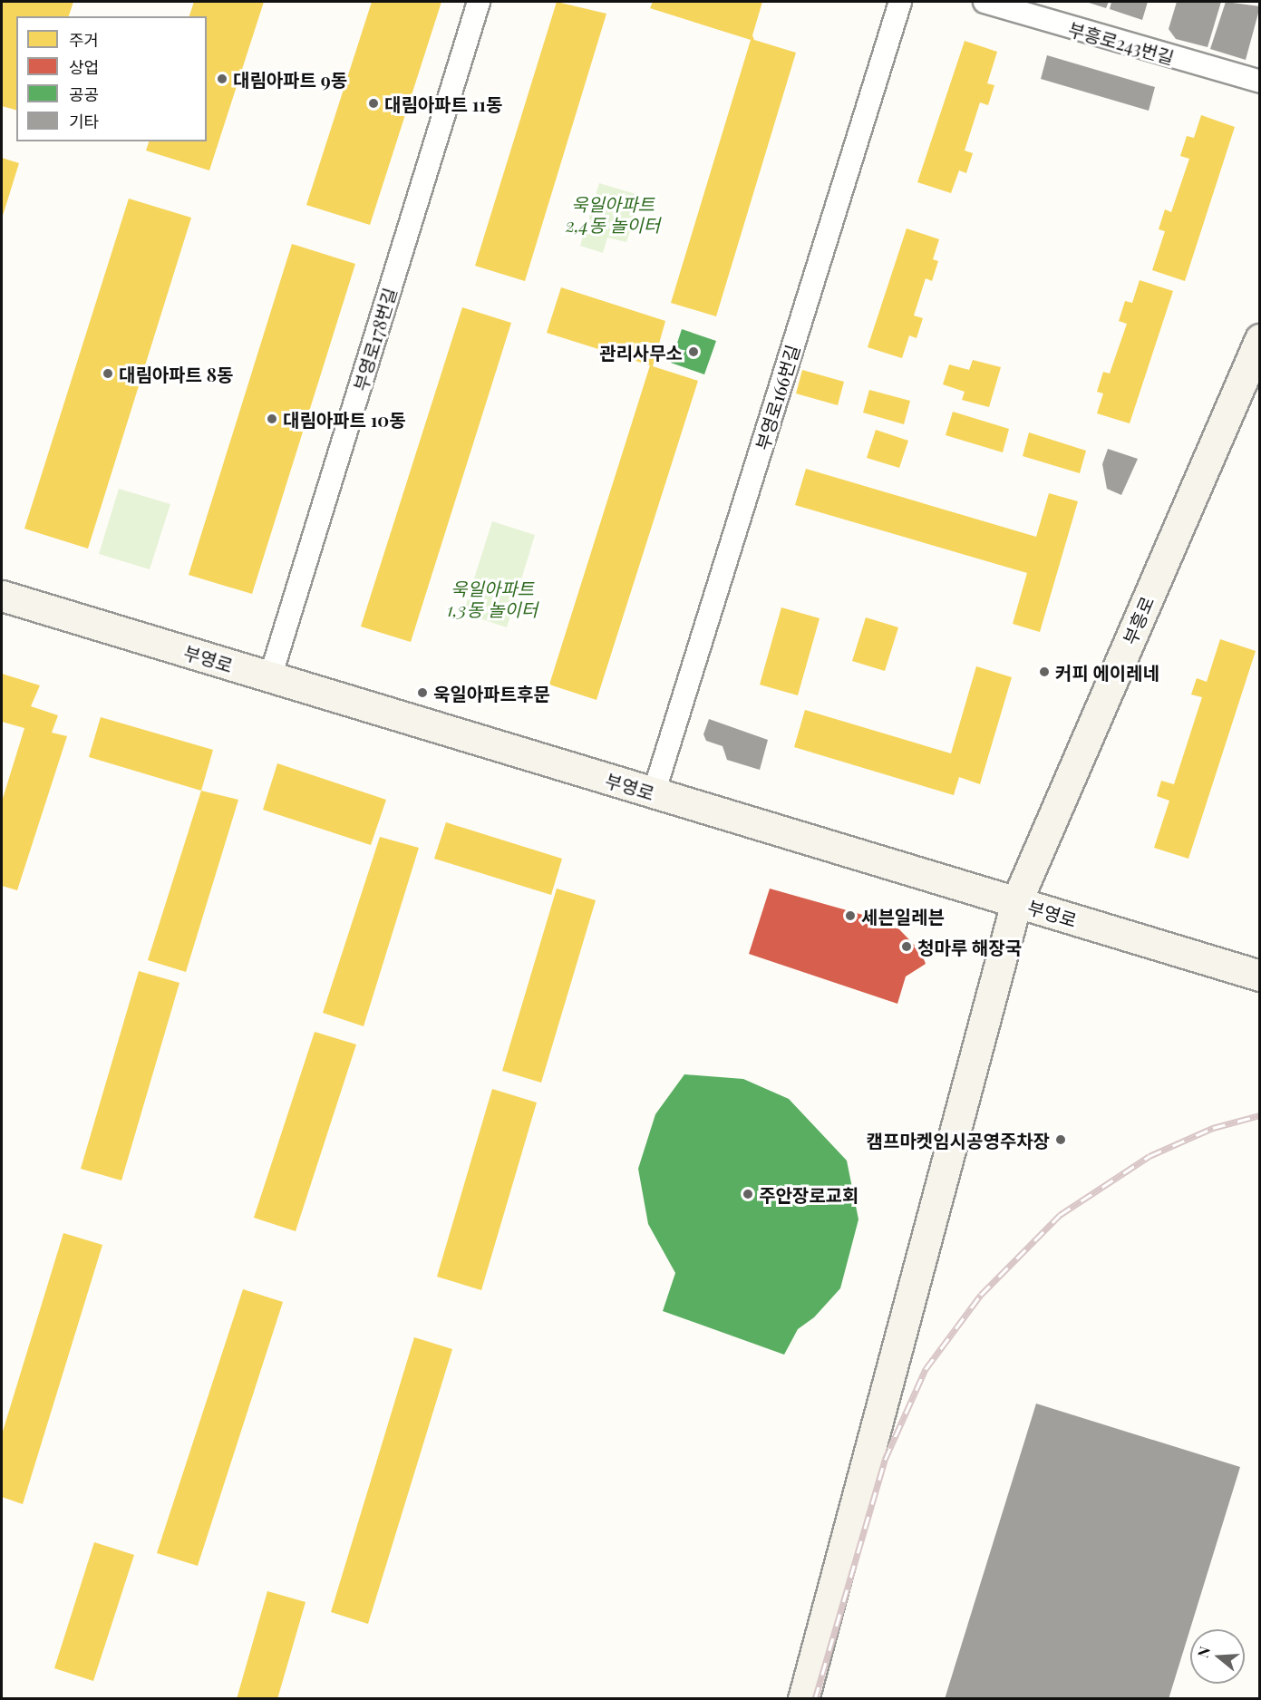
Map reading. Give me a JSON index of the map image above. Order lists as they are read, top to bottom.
{
  "streets": {
    "main road": ["부흥로", "부영로"],
    "street": ["부흥로243번길", "부영로178번길", "부영로166번길"]
  },
  "crossings": [
    ["부영로178번길", "부영로"],
    ["부영로166번길", "부영로"],
    ["부흥로", "부영로"]
  ],
  "parks": ["욱일아파트 2,4동 놀이터", "욱일아파트 1,3동 놀이터"],
  "places": [
    "대림아파트 9동",
    "대림아파트 11동",
    "관리사무소",
    "대림아파트 8동",
    "대림아파트 10동",
    "커피 에이레네",
    "욱일아파트후문",
    "세븐일레븐",
    "청마루 해장국",
    "캠프마켓임시공영주차장",
    "주안장로교회"
  ],
  "legend": [
    "주거",
    "상업",
    "공공",
    "기타"
  ],
  "north": "left"
}
